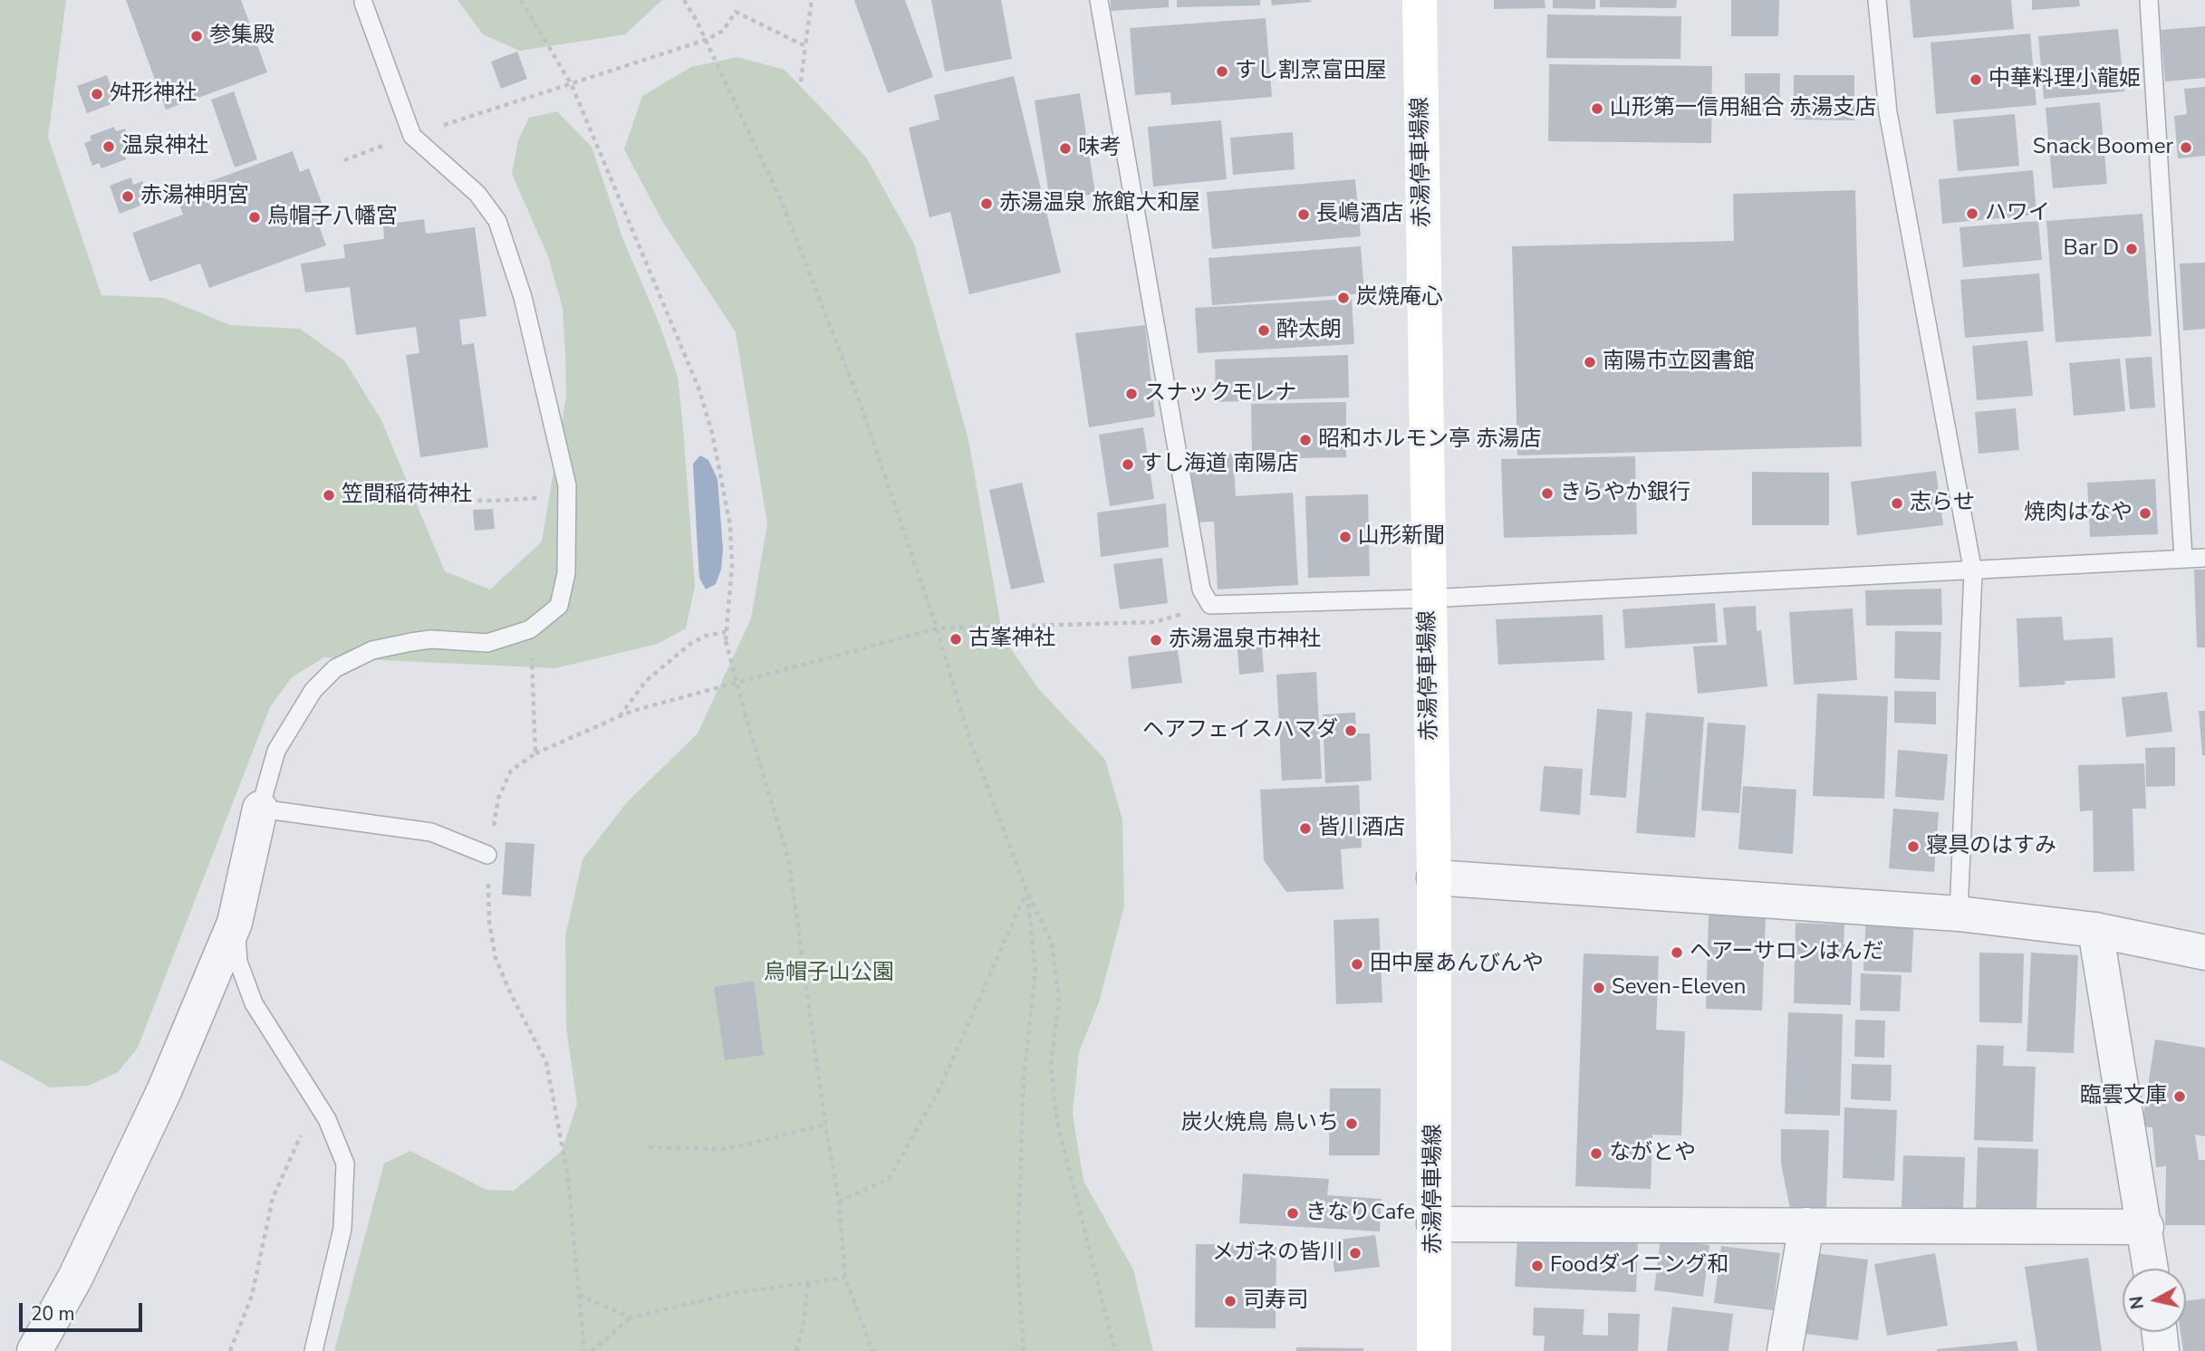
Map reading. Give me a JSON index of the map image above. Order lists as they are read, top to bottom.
{
  "streets": {
    "main road": ["赤湯停車場線"]
  },
  "parks": ["烏帽子山公園"],
  "places": [
    "参集殿",
    "すし割烹富田屋",
    "中華料理小龍姫",
    "舛形神社",
    "山形第一信用組合 赤湯支店",
    "温泉神社",
    "Snack Boomer",
    "味考",
    "赤湯神明宮",
    "赤湯温泉 旅館大和屋",
    "ハワイ",
    "長嶋酒店",
    "烏帽子八幡宮",
    "Bar D",
    "炭焼庵心",
    "酔太朗",
    "南陽市立図書館",
    "スナックモレナ",
    "昭和ホルモン亭 赤湯店",
    "すし海道 南陽店",
    "きらやか銀行",
    "笠間稲荷神社",
    "志らせ",
    "焼肉はなや",
    "山形新聞",
    "古峯神社",
    "赤湯温泉市神社",
    "ヘアフェイスハマダ",
    "皆川酒店",
    "寝具のはすみ",
    "ヘアーサロンはんだ",
    "田中屋あんびんや",
    "Seven-Eleven",
    "臨雲文庫",
    "炭火焼鳥 鳥いち",
    "ながとや",
    "きなりCafe",
    "メガネの皆川",
    "Foodダイニング和",
    "司寿司"
  ],
  "scale_bar": "20 m",
  "north": "left"
}
